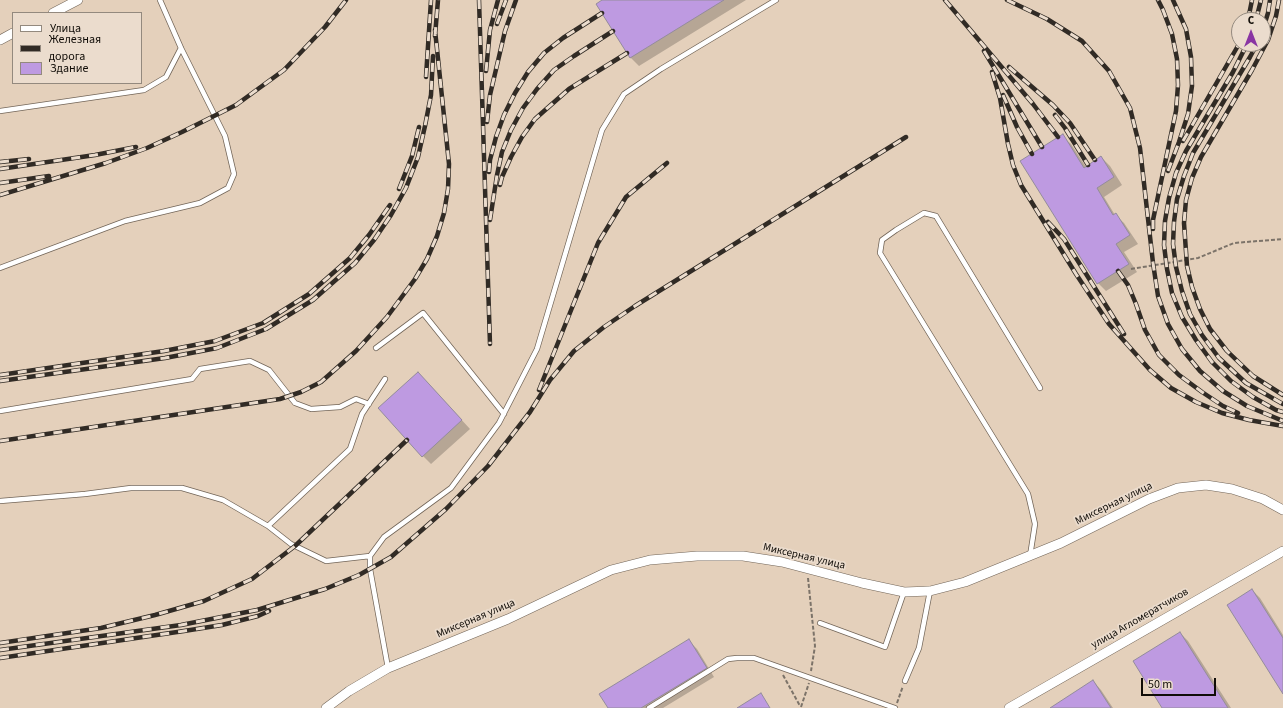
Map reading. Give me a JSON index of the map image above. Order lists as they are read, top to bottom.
{
  "streets": {
    "street": ["Миксерная улица", "улица Агломератчиков"]
  },
  "legend": ["Улица", "Железная дорога", "Здание"],
  "scale_bar": "50 m",
  "north": "top"
}
